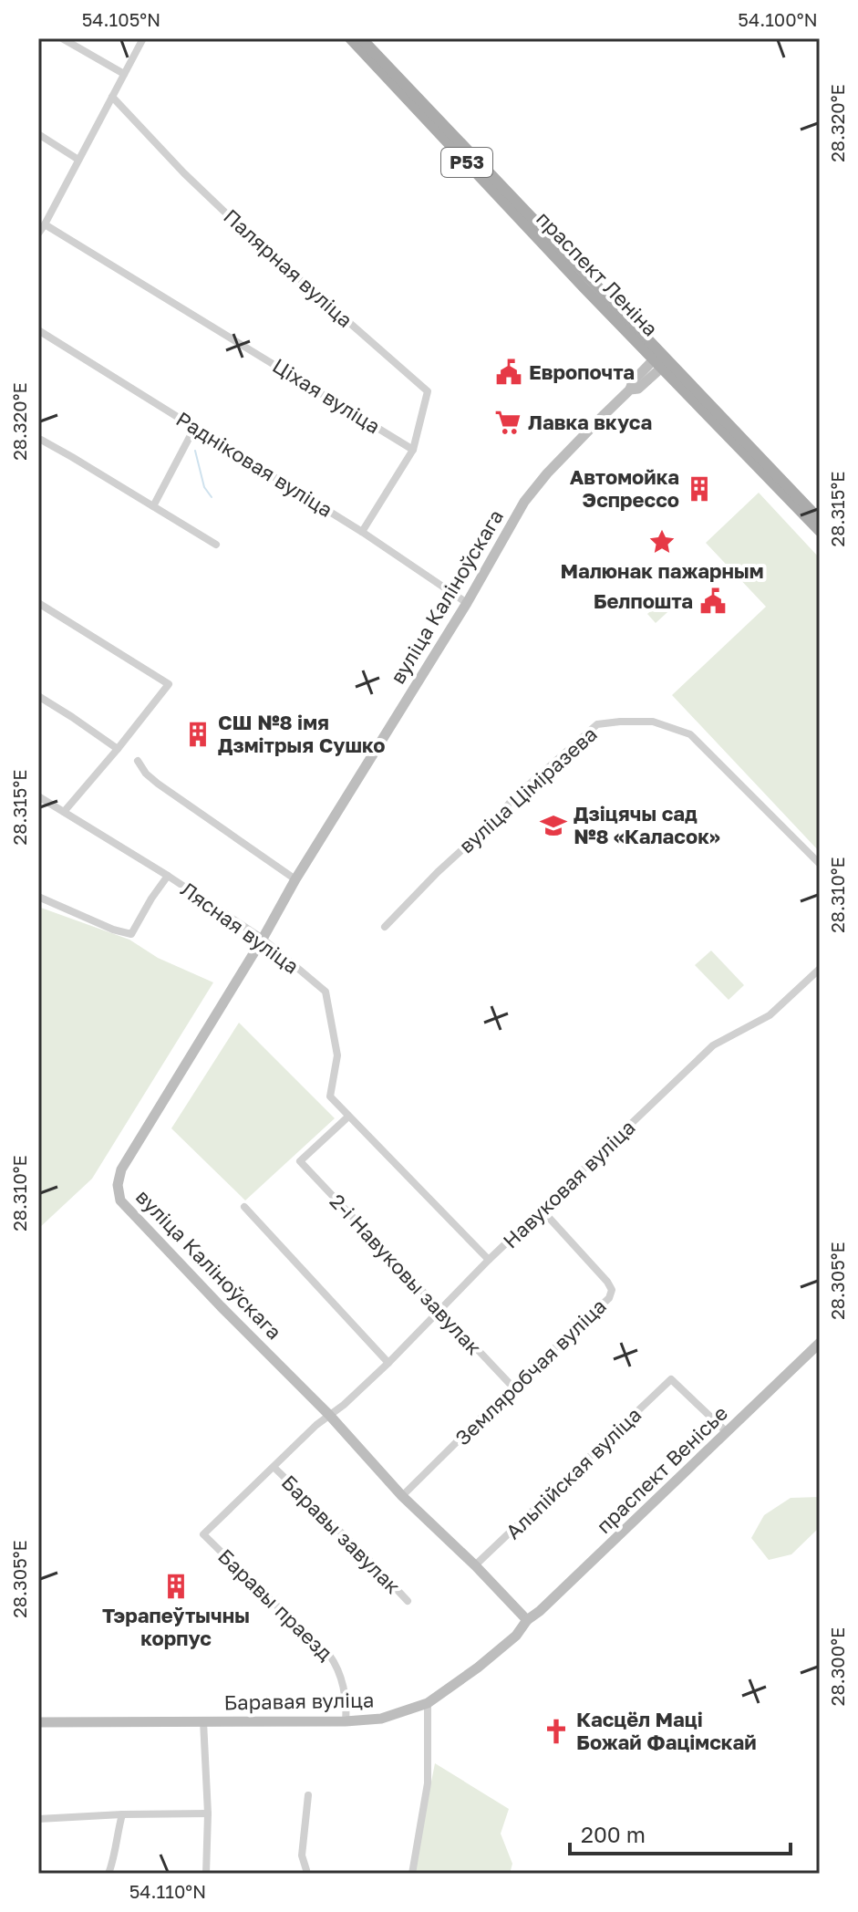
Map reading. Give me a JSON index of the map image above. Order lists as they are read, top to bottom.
{
  "streets": {
    "main road": ["Р53", "праспект Леніна"],
    "street": [
      "Палярная вуліца",
      "Ціхая вуліца",
      "Радніковая вуліца",
      "вуліца Каліноўскага",
      "вуліца Ціміразева",
      "Лясная вуліца",
      "Навуковая вуліца",
      "2-і Навуковы завулак",
      "Земляробчая вуліца",
      "праспект Венісье",
      "Альпійская вуліца",
      "Баравы завулак",
      "Баравы праезд",
      "Баравая вуліца"
    ]
  },
  "crossings": [
    ["Палярная вуліца", "Ціхая вуліца"],
    ["праспект Леніна", "вуліца Каліноўскага"],
    ["Радніковая вуліца", "вуліца Каліноўскага"],
    ["вуліца Каліноўскага", "Лясная вуліца"],
    ["вуліца Каліноўскага", "Навуковая вуліца"],
    ["вуліца Каліноўскага", "Земляробчая вуліца"],
    ["вуліца Каліноўскага", "праспект Венісье"],
    ["вуліца Каліноўскага", "Альпійская вуліца"],
    ["вуліца Каліноўскага", "Баравы праезд"],
    ["вуліца Каліноўскага", "Баравая вуліца"],
    ["Лясная вуліца", "2-і Навуковы завулак"],
    ["Навуковая вуліца", "2-і Навуковы завулак"],
    ["Навуковая вуліца", "Земляробчая вуліца"],
    ["Навуковая вуліца", "Баравы праезд"],
    ["2-і Навуковы завулак", "Земляробчая вуліца"],
    ["праспект Венісье", "Альпійская вуліца"],
    ["праспект Венісье", "Баравая вуліца"],
    ["Баравы завулак", "Баравы праезд"],
    ["Баравы праезд", "Баравая вуліца"]
  ],
  "places": {
    "public building": ["Европочта", "Белпошта"],
    "supermarket": ["Лавка вкуса"],
    "building": ["Автомойка Эспрессо", "СШ №8 імя Дзмітрыя Сушко", "Тэрапеўтычны корпус"],
    "place": ["Малюнак пажарным"],
    "school or university": ["Дзіцячы сад №8 «Каласок»"],
    "church": ["Касцёл Маці Божай Фацімскай"]
  },
  "scale_bar": "200 m",
  "coordinates": [
    "54.105°N",
    "54.100°N",
    "28.320°E",
    "28.315°E",
    "28.310°E",
    "28.305°E",
    "28.300°E",
    "54.110°N"
  ]
}
